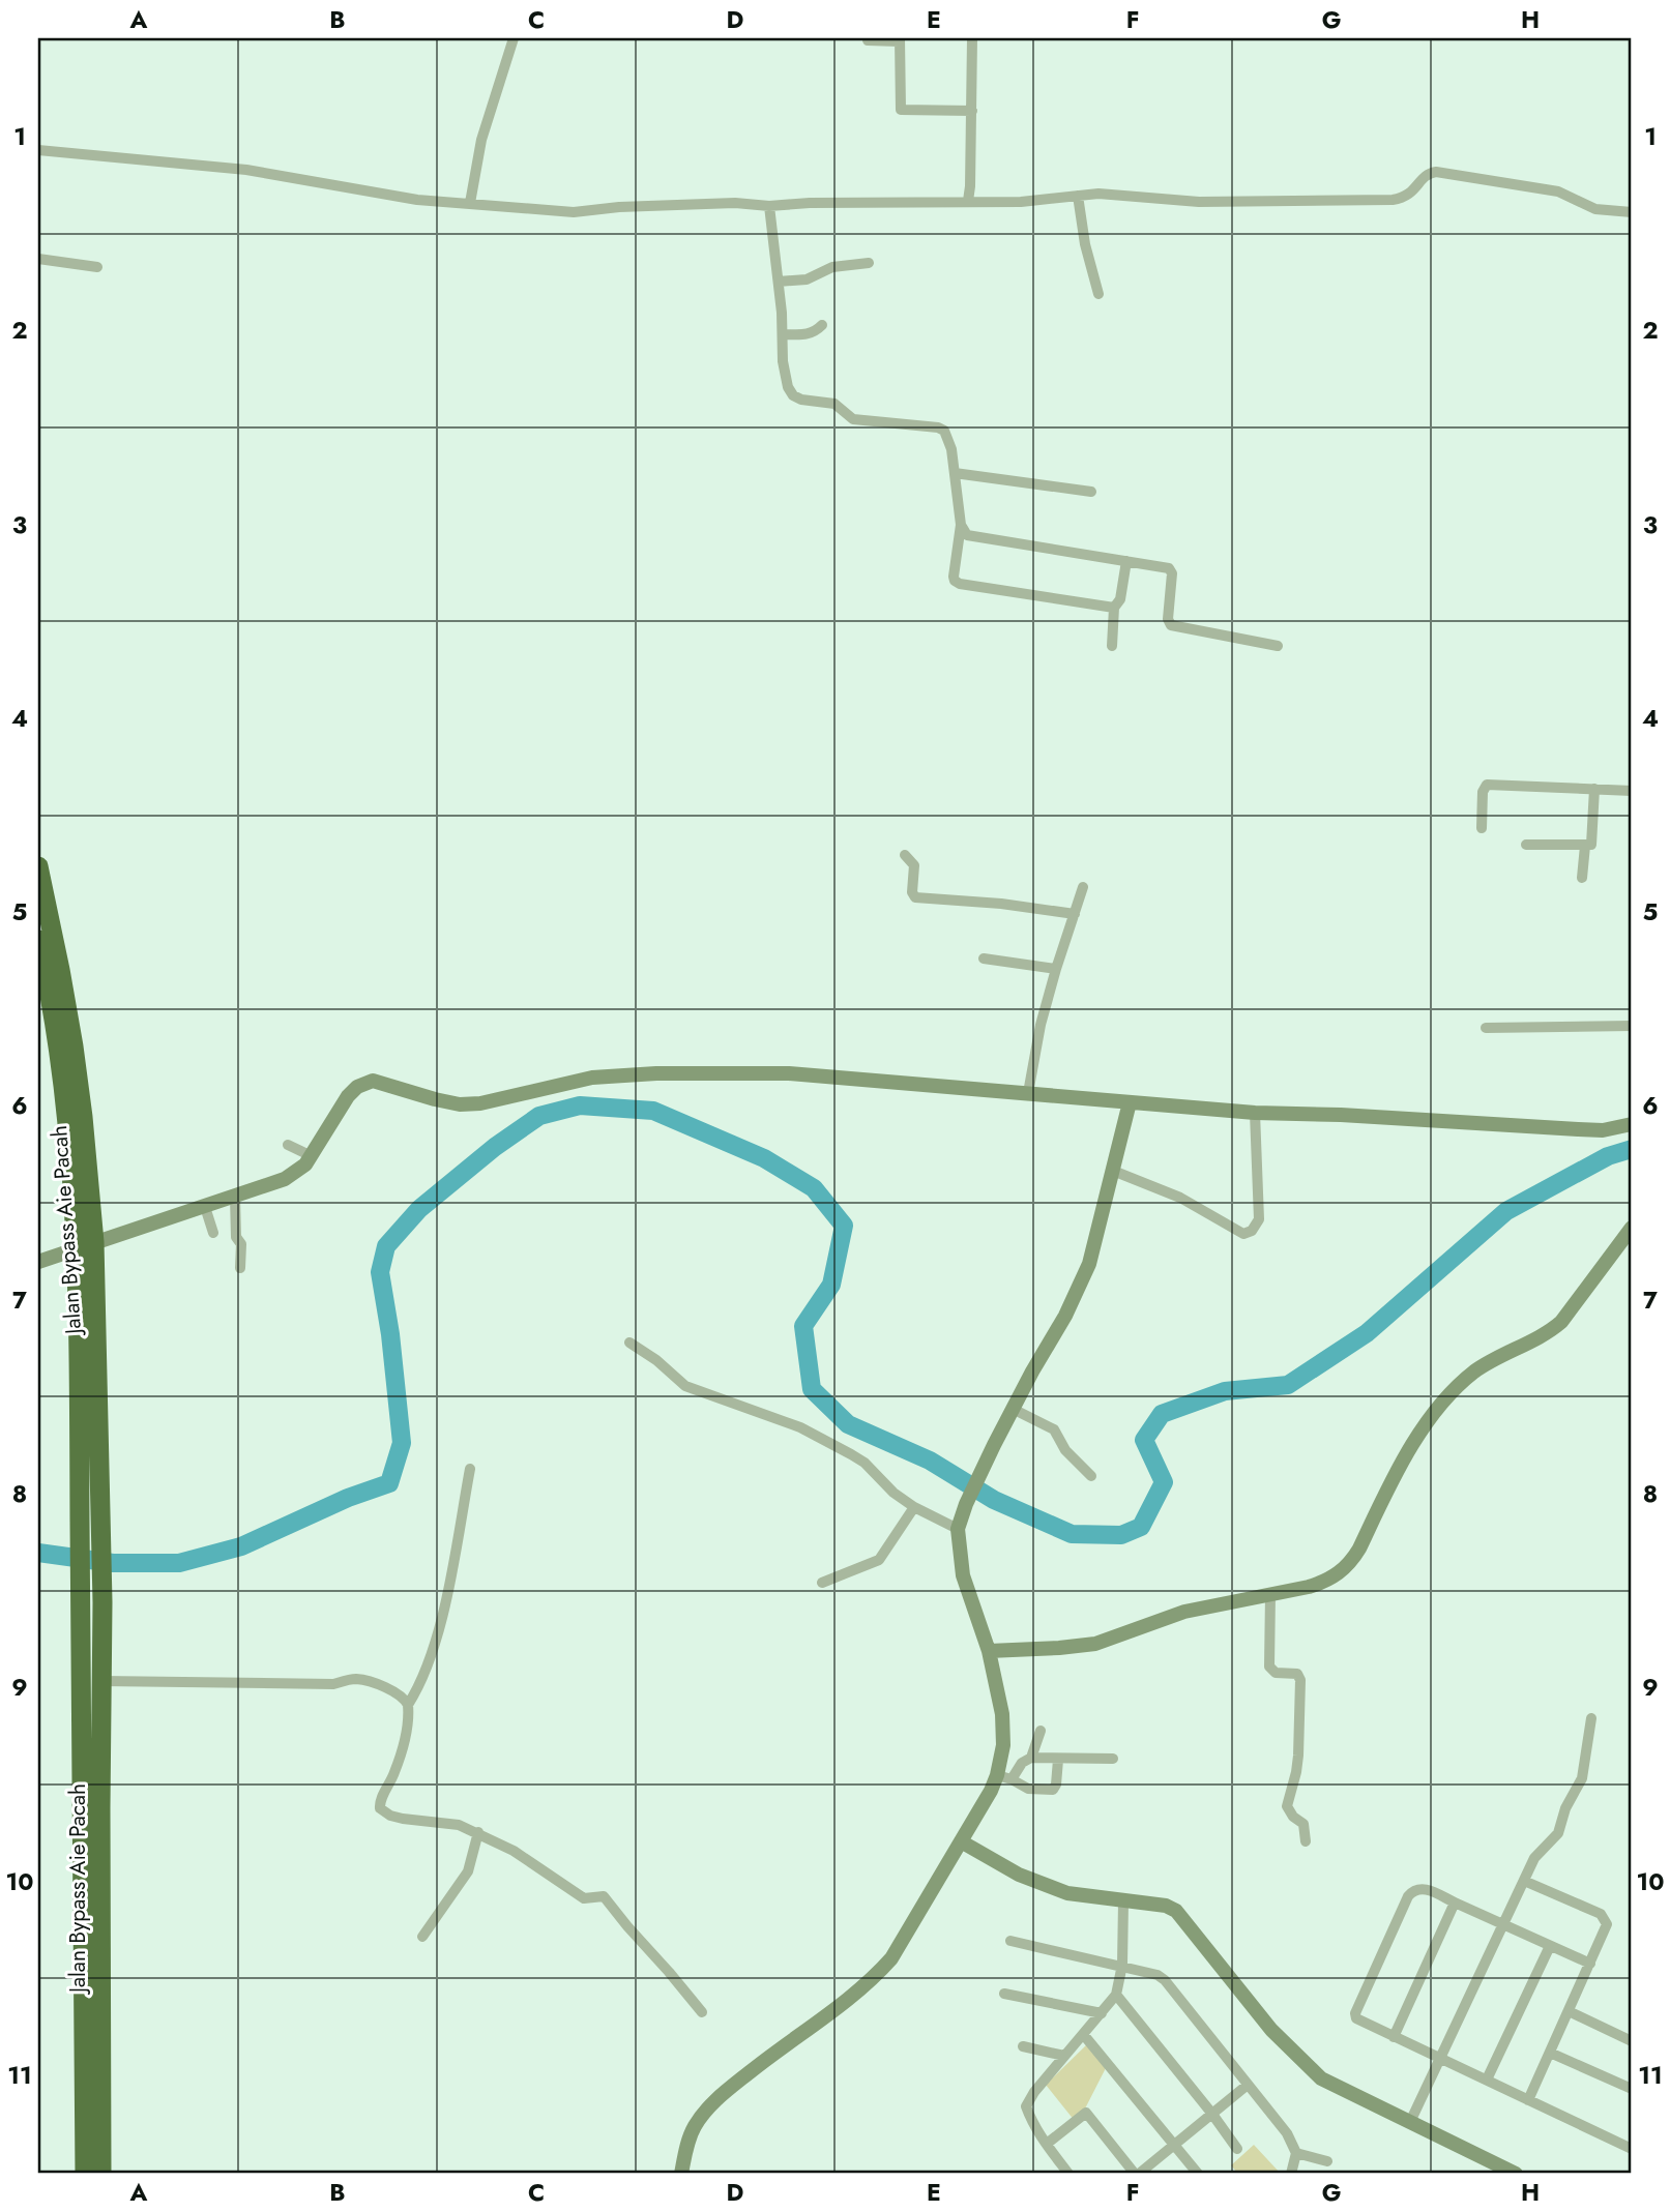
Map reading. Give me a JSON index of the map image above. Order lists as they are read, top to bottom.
{
  "streets": {
    "highway": ["Jalan Bypass Aie Pacah"]
  },
  "grid": {
    "columns": [
      "A",
      "B",
      "C",
      "D",
      "E",
      "F",
      "G",
      "H"
    ],
    "rows": [
      "1",
      "2",
      "3",
      "4",
      "5",
      "6",
      "7",
      "8",
      "9",
      "10",
      "11"
    ]
  }
}
